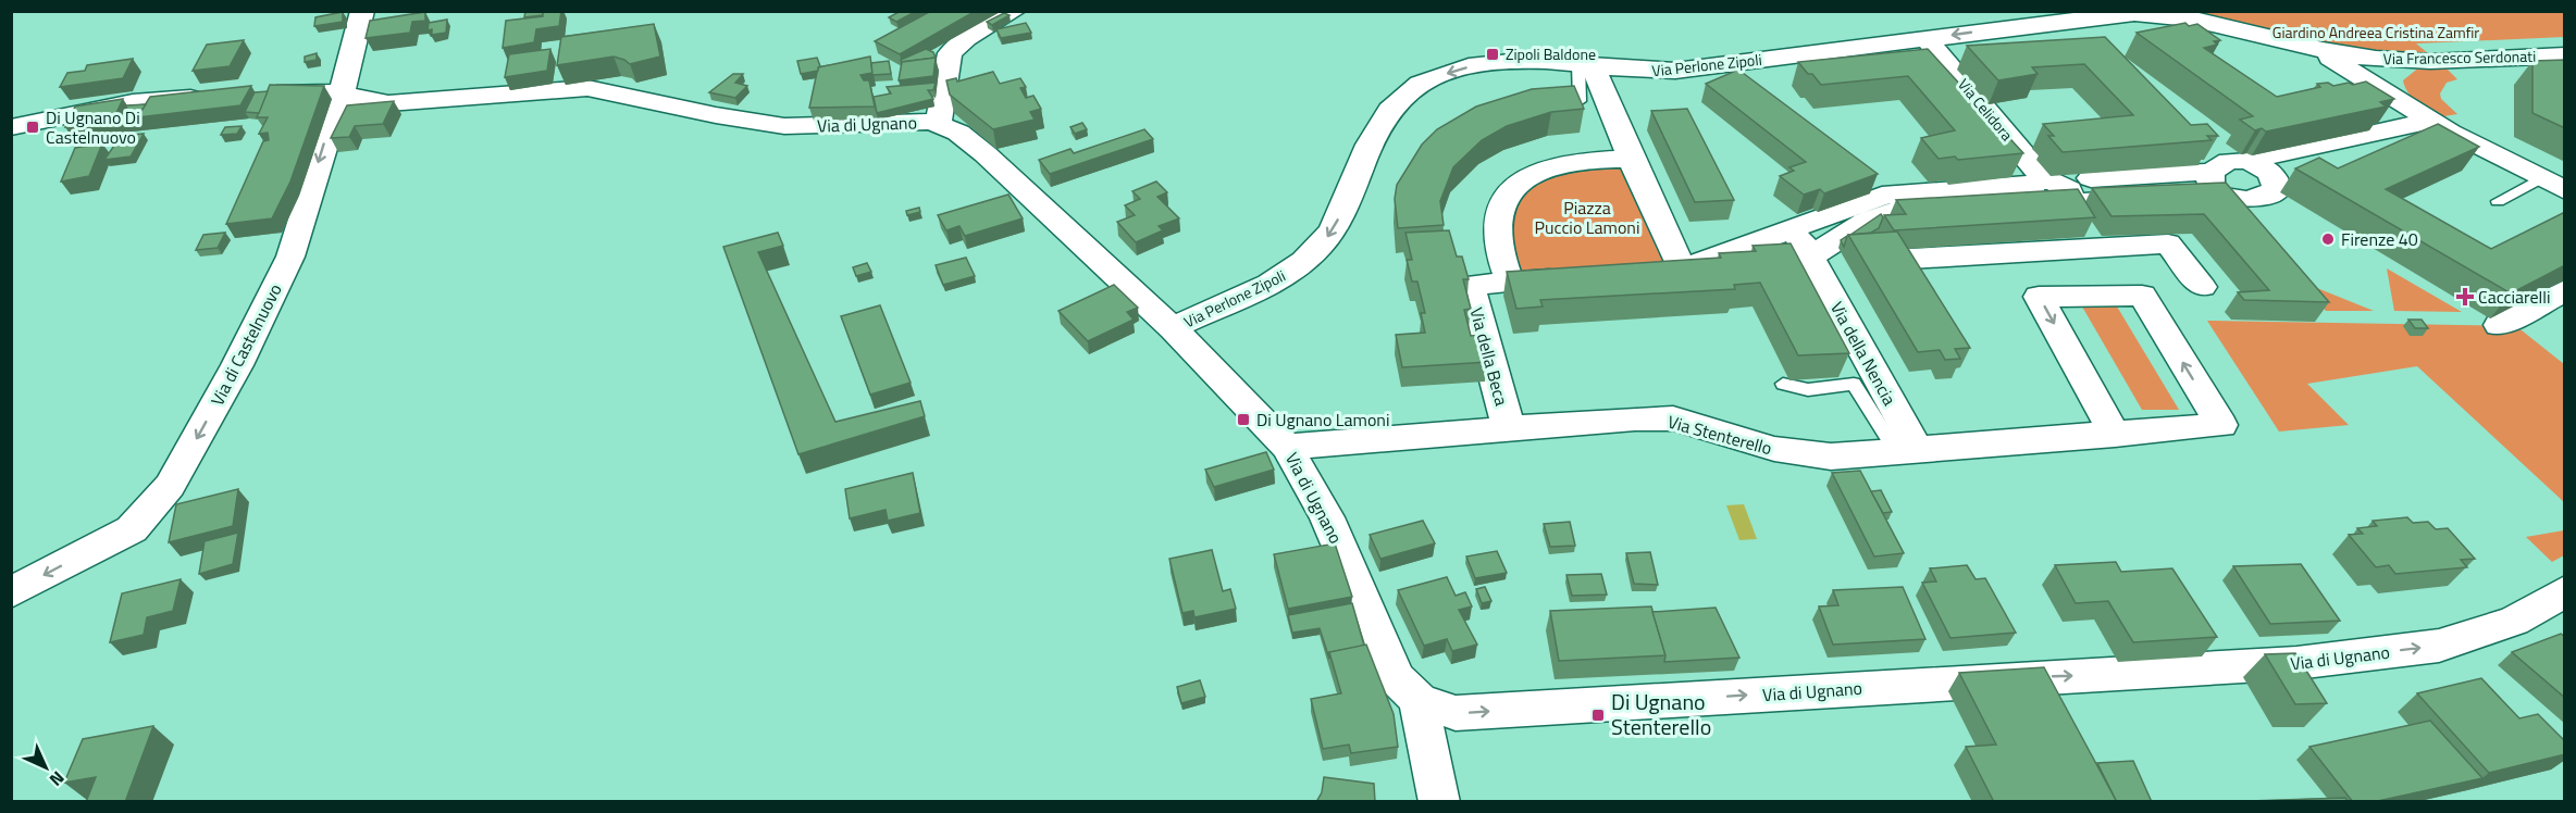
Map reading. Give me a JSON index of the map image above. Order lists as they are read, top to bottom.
{
  "streets": {
    "street": [
      "Via Francesco Serdonati",
      "Via Perlone Zipoli",
      "Via Celidora",
      "Via di Ugnano",
      "Via di Castelnuovo",
      "Via della Nencia",
      "Via della Beca",
      "Via Stenterello"
    ]
  },
  "crossings": [
    ["Via Francesco Serdonati", "Via Perlone Zipoli"],
    ["Via Perlone Zipoli", "Via Celidora"],
    ["Via Perlone Zipoli", "Via di Ugnano"],
    ["Via Celidora", "Via Stenterello"],
    ["Via di Ugnano", "Via di Castelnuovo"],
    ["Via di Ugnano", "Via Stenterello"],
    ["Via della Nencia", "Via Stenterello"],
    ["Via della Beca", "Via Stenterello"]
  ],
  "one_way": ["Via di Ugnano", "Via di Castelnuovo"],
  "parks": ["Giardino Andreea Cristina Zamfir", "Piazza Puccio Lamoni"],
  "places": {
    "transit": [
      "Zipoli Baldone",
      "Di Ugnano Di Castelnuovo",
      "Di Ugnano Lamoni",
      "Di Ugnano Stenterello"
    ],
    "other": ["Firenze 40"],
    "health": ["Cacciarelli"]
  },
  "north": "bottom right"
}
